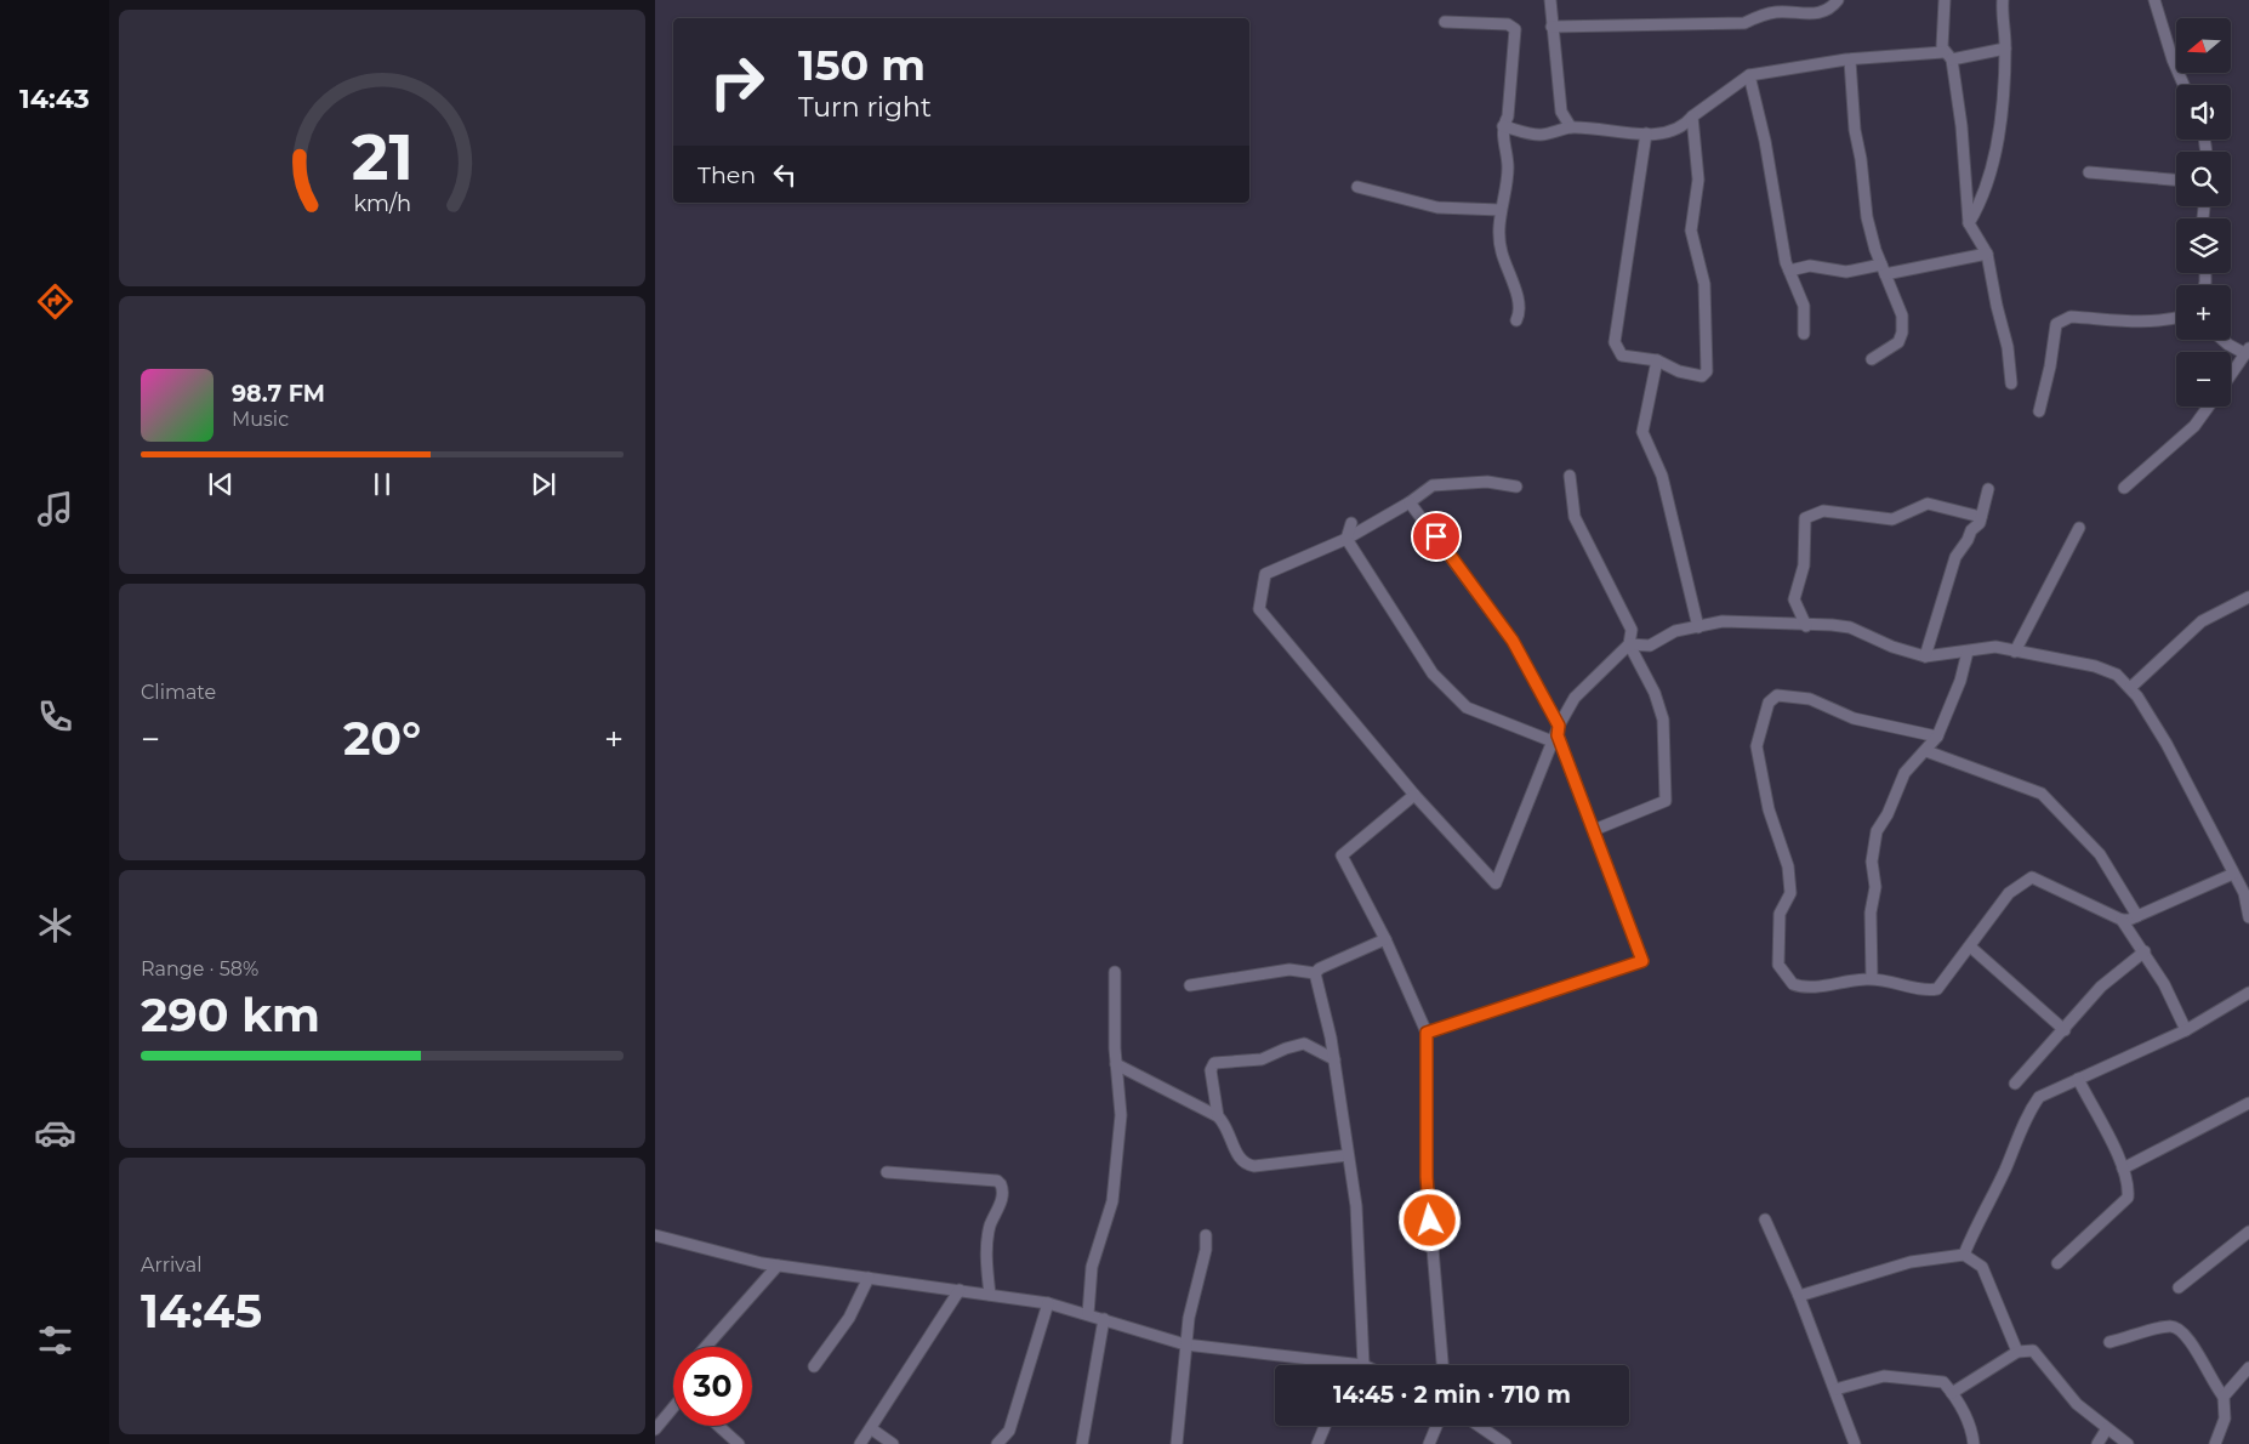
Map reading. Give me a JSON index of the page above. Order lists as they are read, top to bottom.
{
  "north": "left",
  "page": {
    "tabs": "14:43",
    "map_buttons": ["+", "−"],
    "turn": ["150 m", "Turn right"],
    "then": "Then",
    "song": ["98.7 FM", "Music"],
    "tile": [
      "Climate",
      ["Range · 58%", "290 km"],
      ["Arrival", "14:45"]
    ],
    "heat": ["−", "20°", "+"],
    "limit": "30",
    "trip": "14:45 · 2 min · 710 m",
    "gauge": ["21", "km/h"]
  }
}
